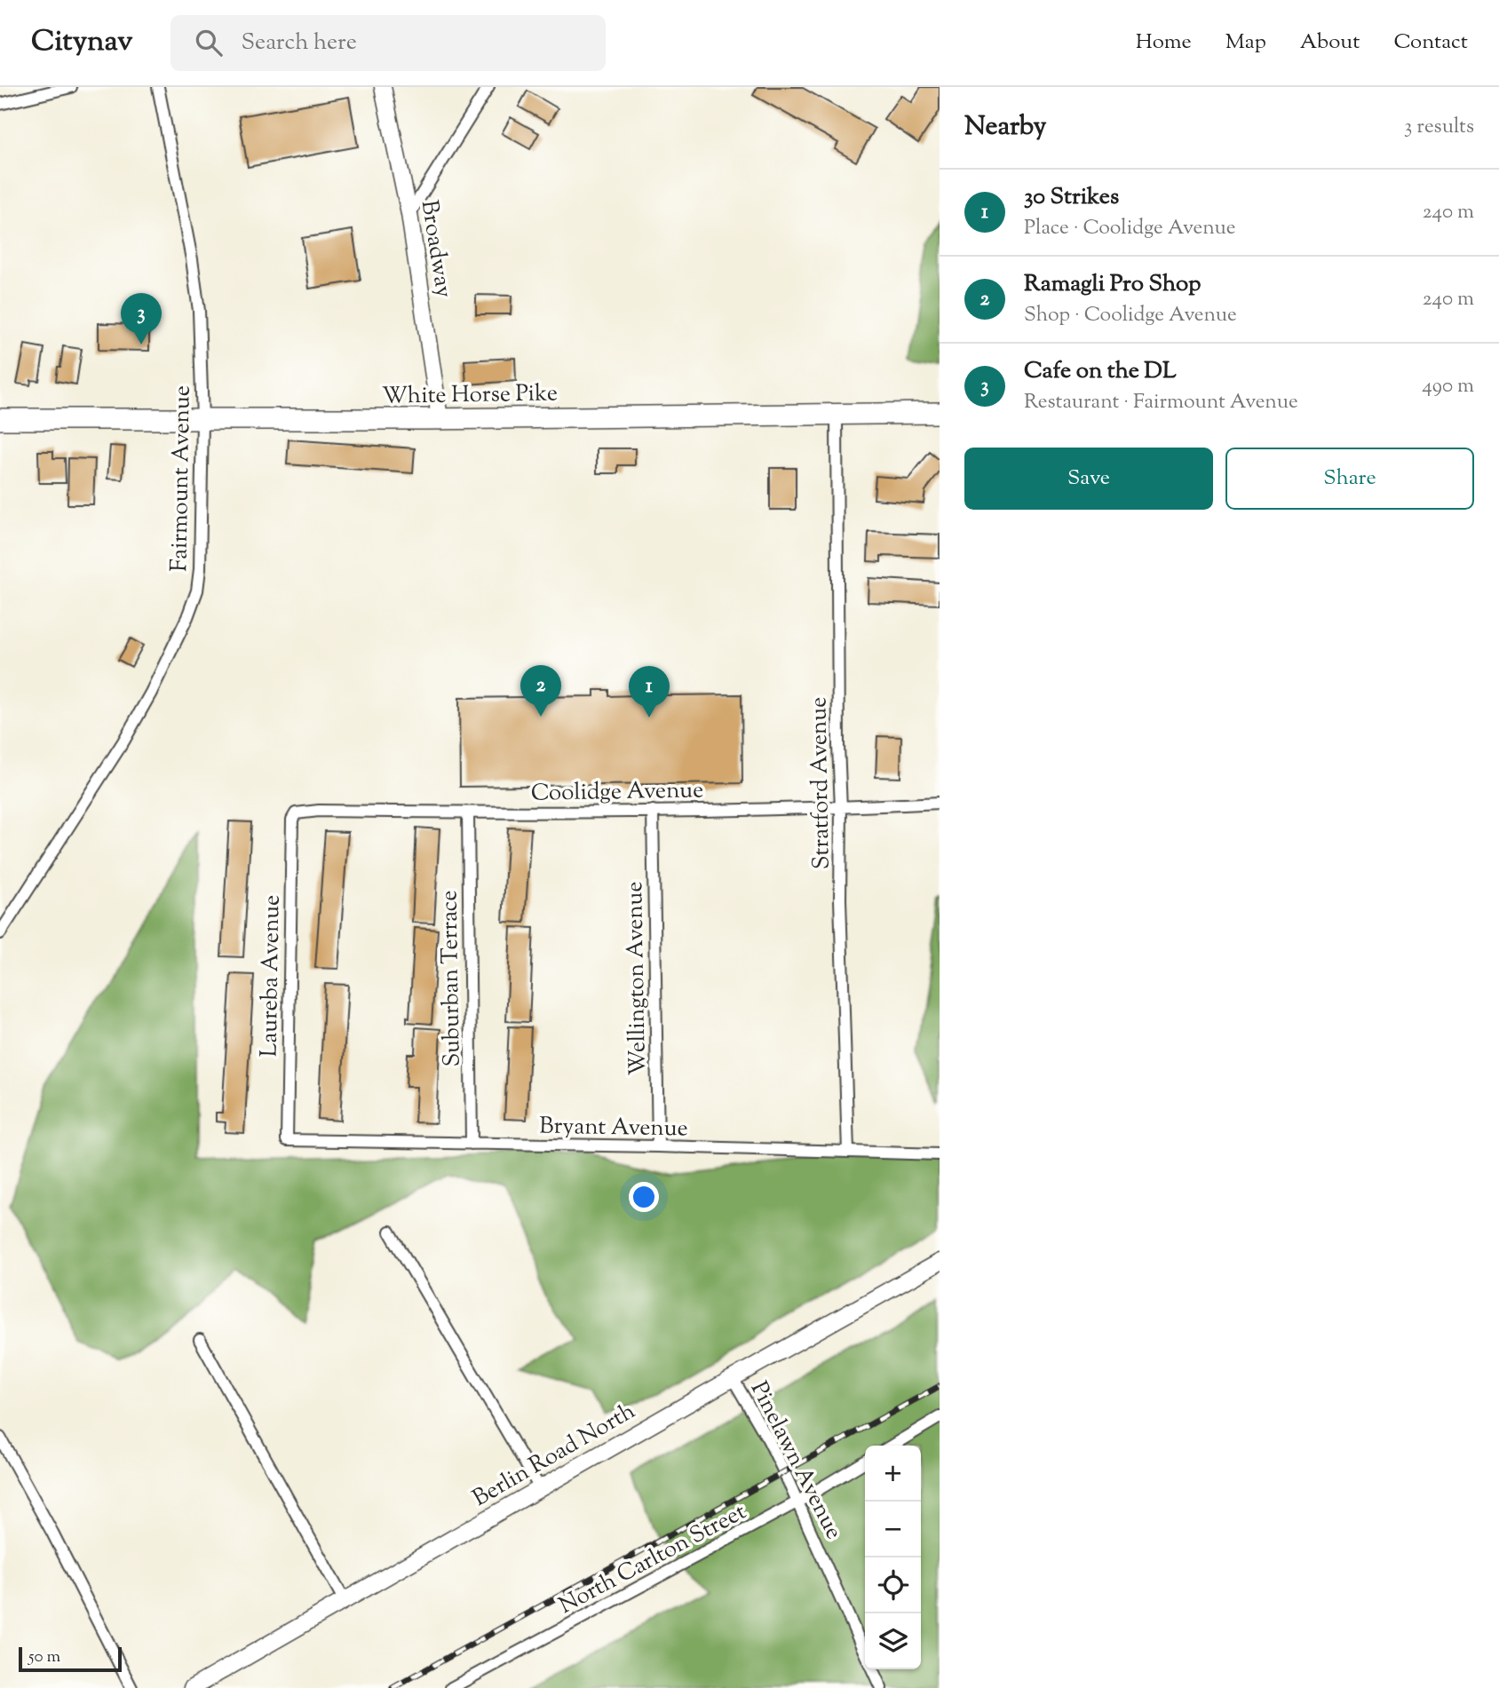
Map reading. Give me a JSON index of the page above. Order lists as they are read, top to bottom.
{
  "streets": {
    "highway": ["White Horse Pike"],
    "street": [
      "Broadway",
      "Fairmount Avenue",
      "Stratford Avenue",
      "Coolidge Avenue",
      "Laureba Avenue",
      "Suburban Terrace",
      "Wellington Avenue",
      "Bryant Avenue",
      "Berlin Road North",
      "Pinelawn Avenue",
      "North Carlton Street"
    ]
  },
  "crossings": [
    ["Broadway", "White Horse Pike"],
    ["White Horse Pike", "Fairmount Avenue"],
    ["White Horse Pike", "Stratford Avenue"],
    ["Stratford Avenue", "Coolidge Avenue"],
    ["Stratford Avenue", "Bryant Avenue"],
    ["Coolidge Avenue", "Laureba Avenue"],
    ["Coolidge Avenue", "Suburban Terrace"],
    ["Coolidge Avenue", "Wellington Avenue"],
    ["Laureba Avenue", "Bryant Avenue"],
    ["Suburban Terrace", "Bryant Avenue"],
    ["Wellington Avenue", "Bryant Avenue"],
    ["Berlin Road North", "Pinelawn Avenue"],
    ["Pinelawn Avenue", "North Carlton Street"]
  ],
  "scale_bar": "50 m",
  "page": {
    "header": "Citynav",
    "search": "Search here",
    "nav": [
      "Home",
      "Map",
      "About",
      "Contact"
    ],
    "heading": ["Nearby", "3 results"],
    "list": [
      {
        "mark": "1",
        "name": "30 Strikes",
        "note": "Place · Coolidge Avenue",
        "value": "240 m"
      },
      {
        "mark": "2",
        "name": "Ramagli Pro Shop",
        "note": "Shop · Coolidge Avenue",
        "value": "240 m"
      },
      {
        "mark": "3",
        "name": "Cafe on the DL",
        "note": "Restaurant · Fairmount Avenue",
        "value": "490 m"
      }
    ],
    "pins": ["3", "2", "1"],
    "buttons": ["Save", "Share"],
    "map_buttons": ["+", "−"],
    "scale": "50 m"
  }
}
